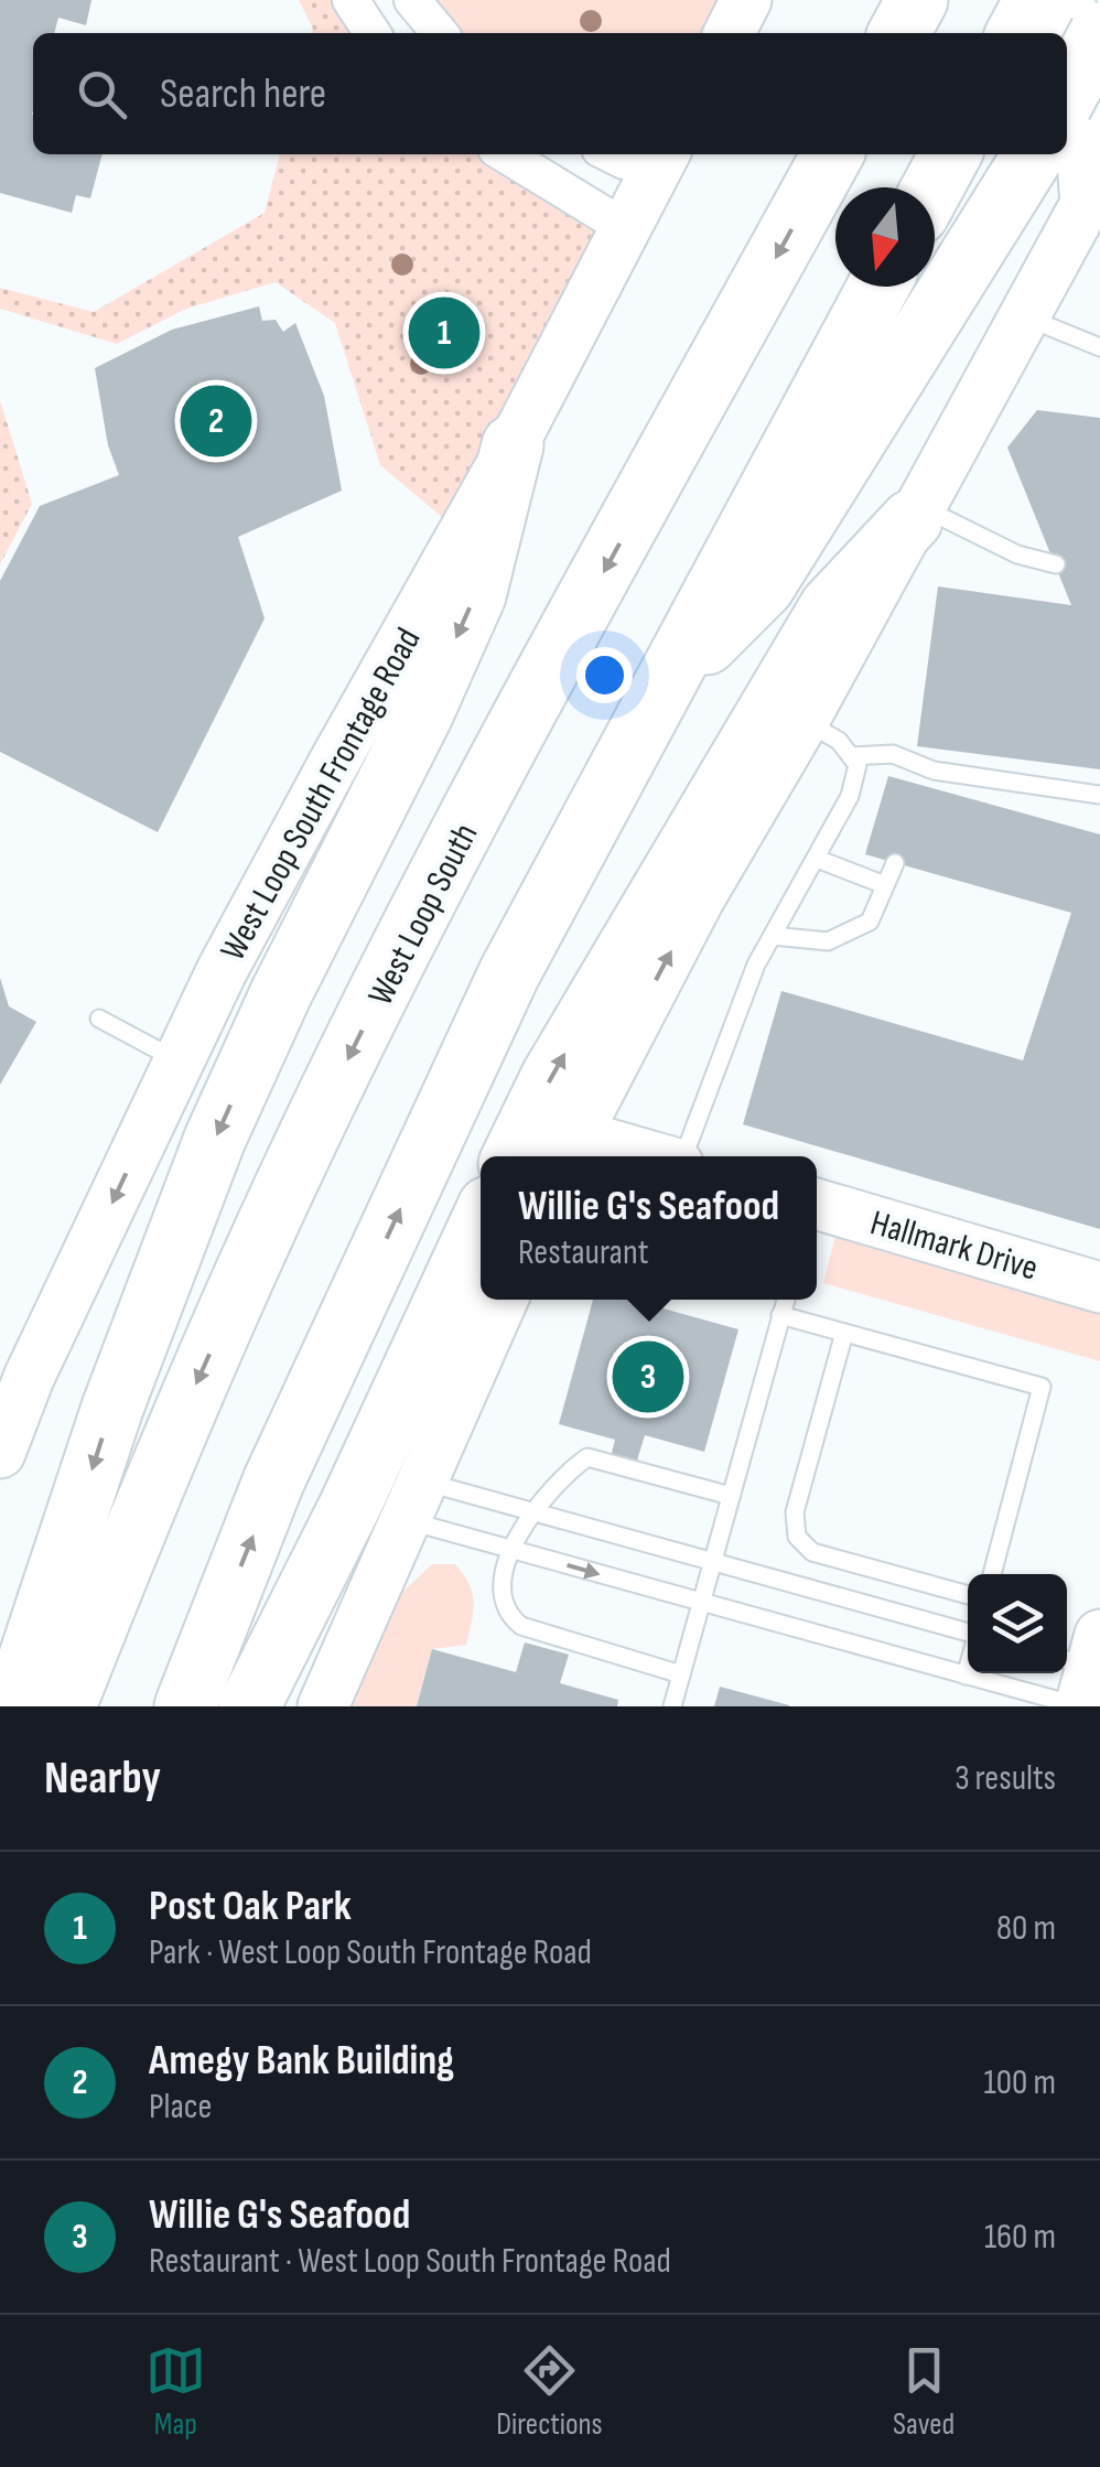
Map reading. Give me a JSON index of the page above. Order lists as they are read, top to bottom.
{
  "streets": {
    "highway": ["West Loop South"],
    "main road": ["West Loop South Frontage Road", "Hallmark Drive"]
  },
  "north": "bottom",
  "page": {
    "search": "Search here",
    "pins": ["1", "2", "3"],
    "popup": ["Willie G's Seafood", "Restaurant"],
    "heading": ["Nearby", "3 results"],
    "list": [
      {
        "mark": "1",
        "name": "Post Oak Park",
        "note": "Park · West Loop South Frontage Road",
        "value": "80 m"
      },
      {
        "mark": "2",
        "name": "Amegy Bank Building",
        "note": "Place",
        "value": "100 m"
      },
      {
        "mark": "3",
        "name": "Willie G's Seafood",
        "note": "Restaurant · West Loop South Frontage Road",
        "value": "160 m"
      }
    ],
    "nav": ["Map", "Directions", "Saved"]
  }
}
